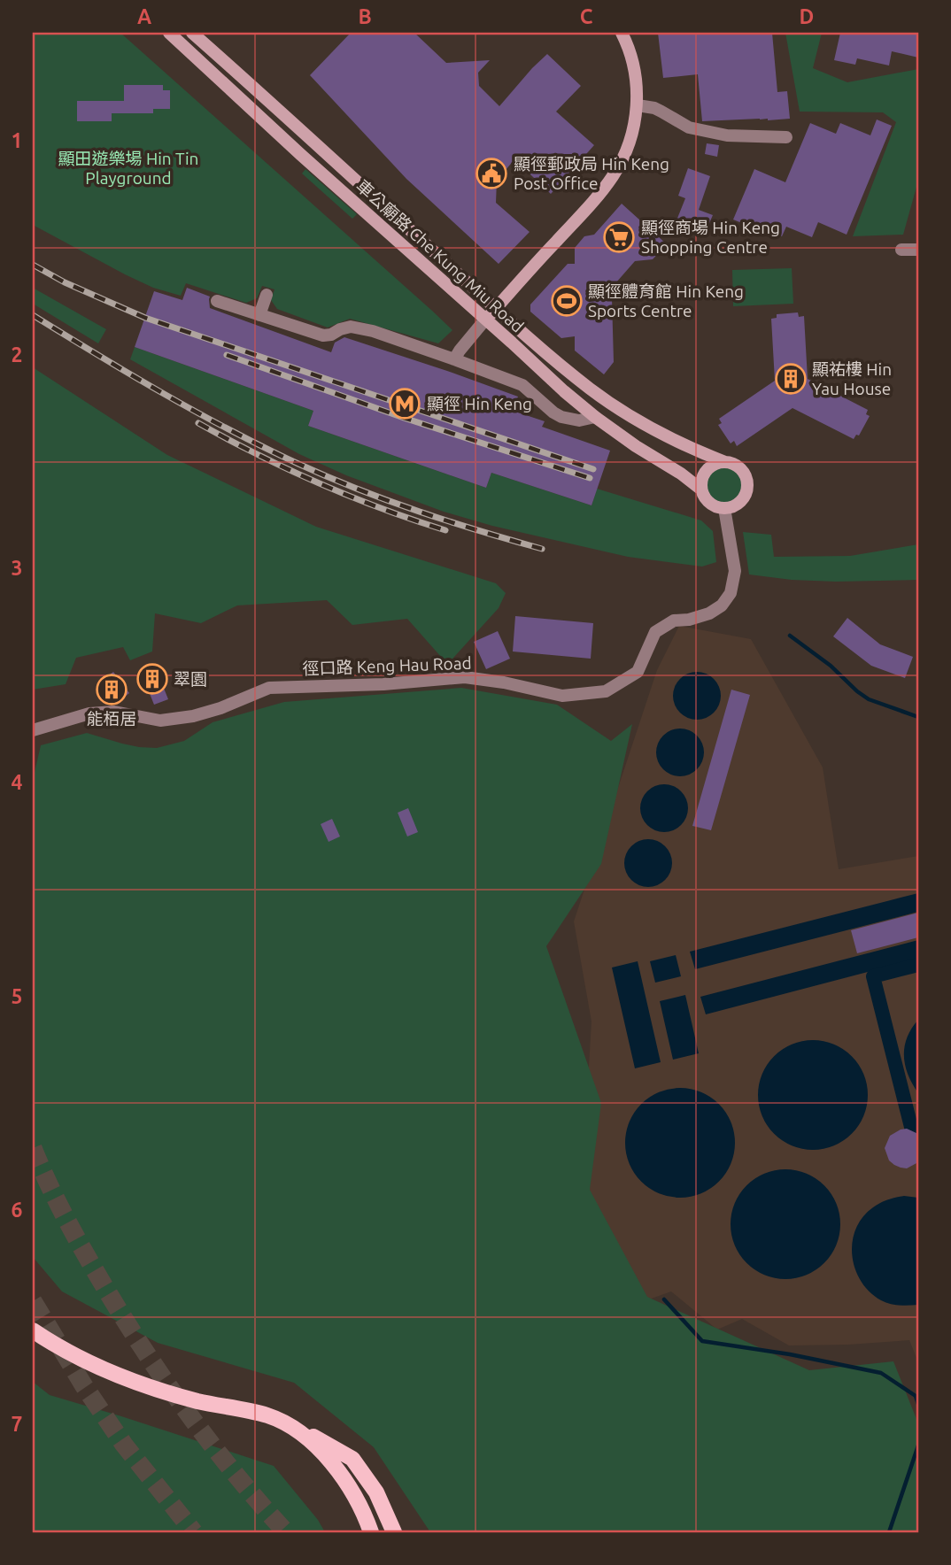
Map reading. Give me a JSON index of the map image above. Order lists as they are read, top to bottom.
{
  "streets": {
    "street": ["車公廟路 Che Kung Miu Road", "徑口路 Keng Hau Road"]
  },
  "crossings": [
    ["車公廟路 Che Kung Miu Road", "徑口路 Keng Hau Road"]
  ],
  "parks": ["顯田遊樂場 Hin Tin Playground"],
  "places": {
    "public building": ["顯徑郵政局 Hin Keng Post Office"],
    "supermarket": ["顯徑商場 Hin Keng Shopping Centre"],
    "sports": ["顯徑體育館 Hin Keng Sports Centre"],
    "building": ["顯祐樓 Hin Yau House", "翠園", "能栢居"],
    "metro station": ["顯徑 Hin Keng"]
  },
  "grid": {
    "columns": [
      "A",
      "B",
      "C",
      "D"
    ],
    "rows": [
      "1",
      "2",
      "3",
      "4",
      "5",
      "6",
      "7"
    ]
  }
}
